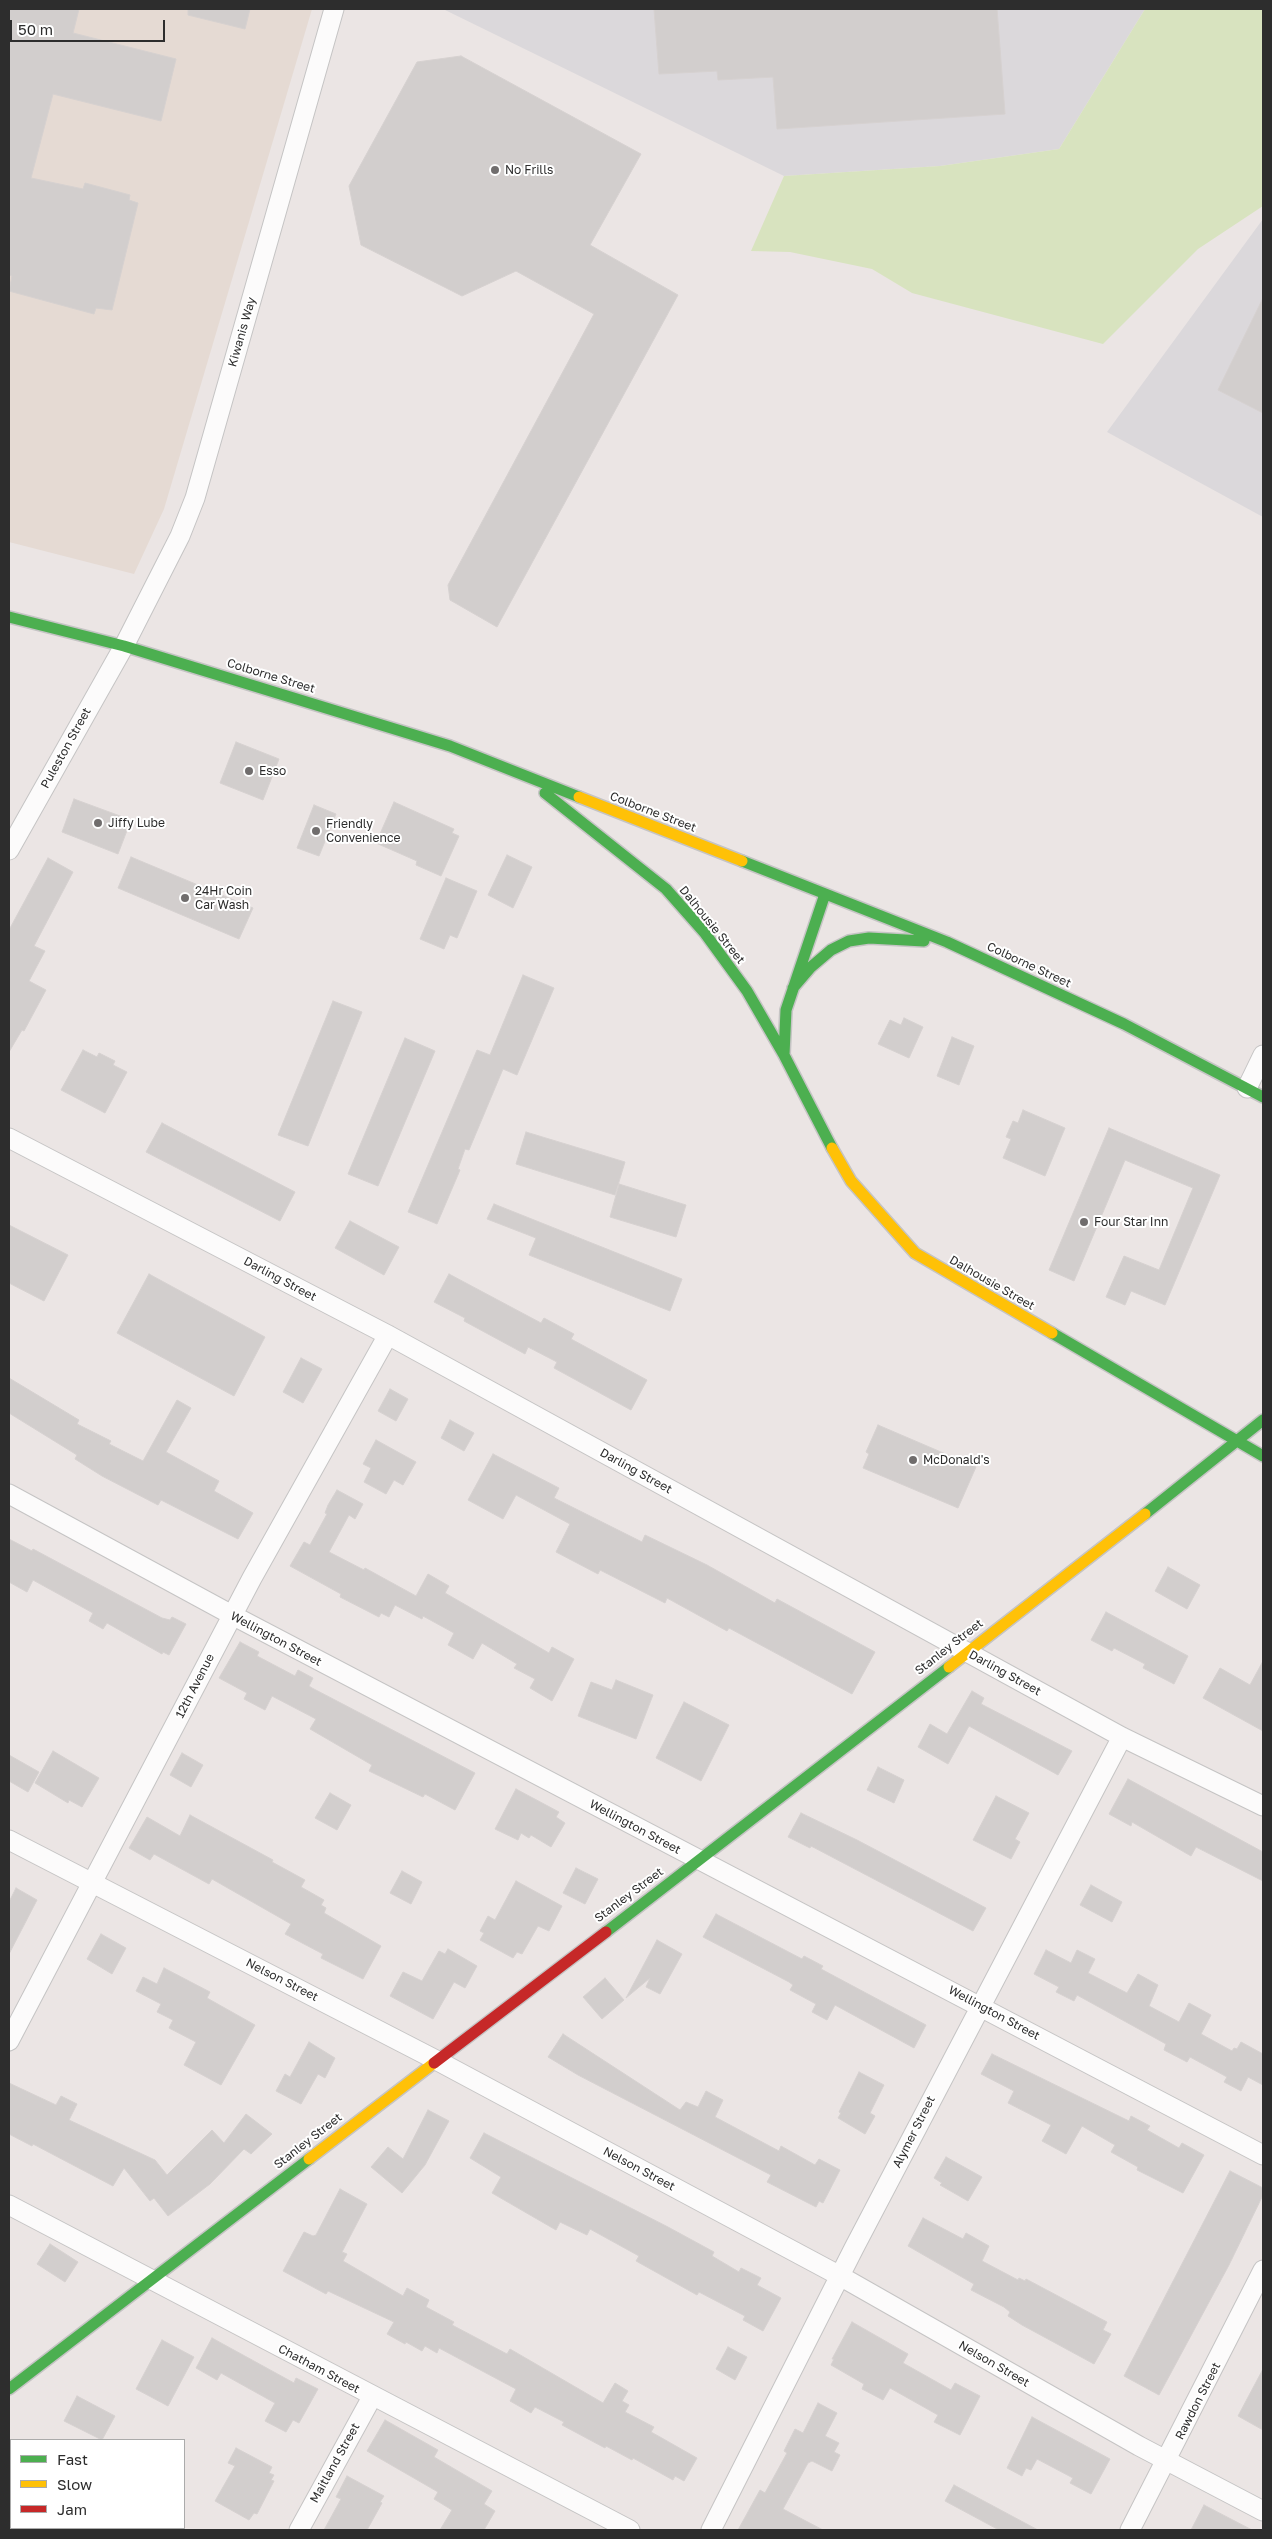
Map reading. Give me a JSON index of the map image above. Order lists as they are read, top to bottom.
{
  "streets": {
    "main road": ["Colborne Street", "Dalhousie Street", "Stanley Street"],
    "street": [
      "Kiwanis Way",
      "Puleston Street",
      "Darling Street",
      "Wellington Street",
      "12th Avenue",
      "Nelson Street",
      "Alymer Street",
      "Chatham Street",
      "Rawdon Street",
      "Maitland Street"
    ]
  },
  "crossings": [
    ["Kiwanis Way", "Colborne Street"],
    ["Kiwanis Way", "Puleston Street"],
    ["Colborne Street", "Puleston Street"],
    ["Colborne Street", "Dalhousie Street"],
    ["Dalhousie Street", "Stanley Street"],
    ["Darling Street", "Stanley Street"],
    ["Darling Street", "12th Avenue"],
    ["Darling Street", "Alymer Street"],
    ["Wellington Street", "Stanley Street"],
    ["Wellington Street", "12th Avenue"],
    ["Wellington Street", "Alymer Street"],
    ["Stanley Street", "Nelson Street"],
    ["Stanley Street", "Chatham Street"],
    ["12th Avenue", "Nelson Street"],
    ["Nelson Street", "Alymer Street"],
    ["Nelson Street", "Rawdon Street"],
    ["Chatham Street", "Maitland Street"]
  ],
  "places": [
    "No Frills",
    "Esso",
    "Jiffy Lube",
    "Friendly Convenience",
    "24Hr Coin Car Wash",
    "Four Star Inn",
    "McDonald's"
  ],
  "legend": ["Fast", "Slow", "Jam"],
  "scale_bar": "50 m"
}
